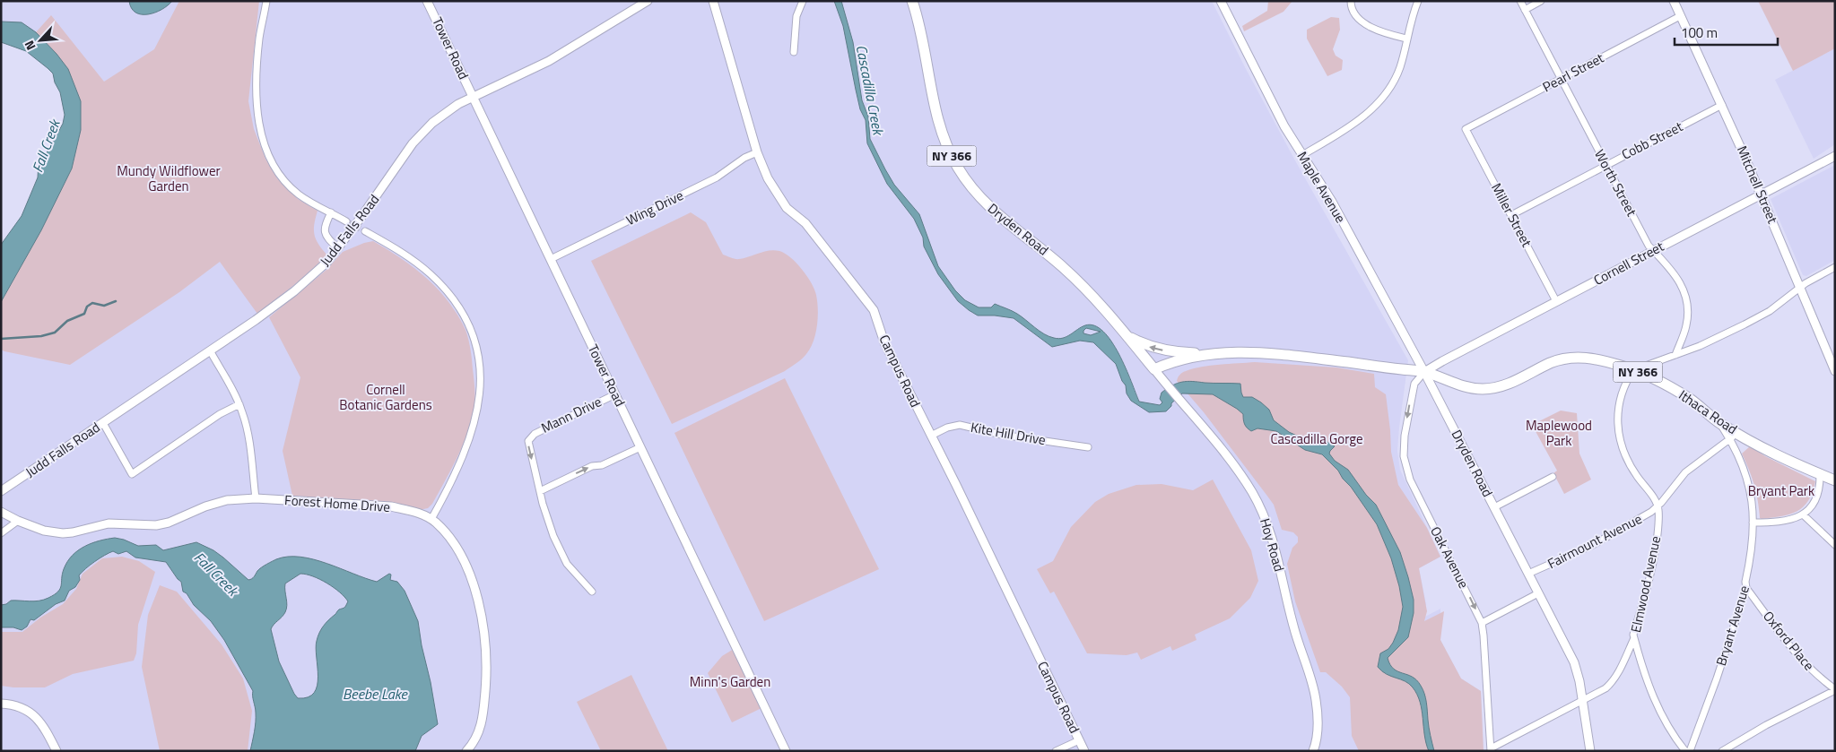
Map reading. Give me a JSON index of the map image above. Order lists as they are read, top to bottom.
{
  "streets": {
    "main road": ["NY 366", "Dryden Road", "Ithaca Road"],
    "street": [
      "Tower Road",
      "Pearl Street",
      "Cobb Street",
      "Worth Street",
      "Mitchell Street",
      "Maple Avenue",
      "Wing Drive",
      "Miller Street",
      "Judd Falls Road",
      "Cornell Street",
      "Campus Road",
      "Mann Drive",
      "Kite Hill Drive",
      "Forest Home Drive",
      "Fairmount Avenue",
      "Hoy Road",
      "Oak Avenue",
      "Elmwood Avenue",
      "Bryant Avenue",
      "Oxford Place"
    ]
  },
  "crossings": [
    ["Tower Road", "Wing Drive"],
    ["Tower Road", "Judd Falls Road"],
    ["Tower Road", "Mann Drive"],
    ["Pearl Street", "Worth Street"],
    ["Pearl Street", "Mitchell Street"],
    ["Pearl Street", "Miller Street"],
    ["Cobb Street", "Worth Street"],
    ["Cobb Street", "Mitchell Street"],
    ["Cobb Street", "Miller Street"],
    ["Worth Street", "Cornell Street"],
    ["Mitchell Street", "Cornell Street"],
    ["Maple Avenue", "Dryden Road"],
    ["Maple Avenue", "Cornell Street"],
    ["Maple Avenue", "Ithaca Road"],
    ["Maple Avenue", "Oak Avenue"],
    ["Wing Drive", "Campus Road"],
    ["Miller Street", "Cornell Street"],
    ["Dryden Road", "Cornell Street"],
    ["Dryden Road", "Ithaca Road"],
    ["Dryden Road", "Fairmount Avenue"],
    ["Dryden Road", "Hoy Road"],
    ["Dryden Road", "Oak Avenue"],
    ["Dryden Road", "Elmwood Avenue"],
    ["Cornell Street", "Ithaca Road"],
    ["Cornell Street", "Oak Avenue"],
    ["Campus Road", "Kite Hill Drive"],
    ["Ithaca Road", "Fairmount Avenue"],
    ["Ithaca Road", "Oak Avenue"],
    ["Ithaca Road", "Bryant Avenue"],
    ["Fairmount Avenue", "Elmwood Avenue"],
    ["Fairmount Avenue", "Bryant Avenue"],
    ["Oak Avenue", "Elmwood Avenue"],
    ["Bryant Avenue", "Oxford Place"]
  ],
  "one_way": ["Mann Drive", "Oak Avenue"],
  "water": ["Cascadilla Creek", "Fall Creek", "Beebe Lake"],
  "parks": [
    "Mundy Wildflower Garden",
    "Cornell Botanic Gardens",
    "Maplewood Park",
    "Cascadilla Gorge",
    "Bryant Park",
    "Minn's Garden"
  ],
  "scale_bar": "100 m",
  "north": "bottom left"
}
